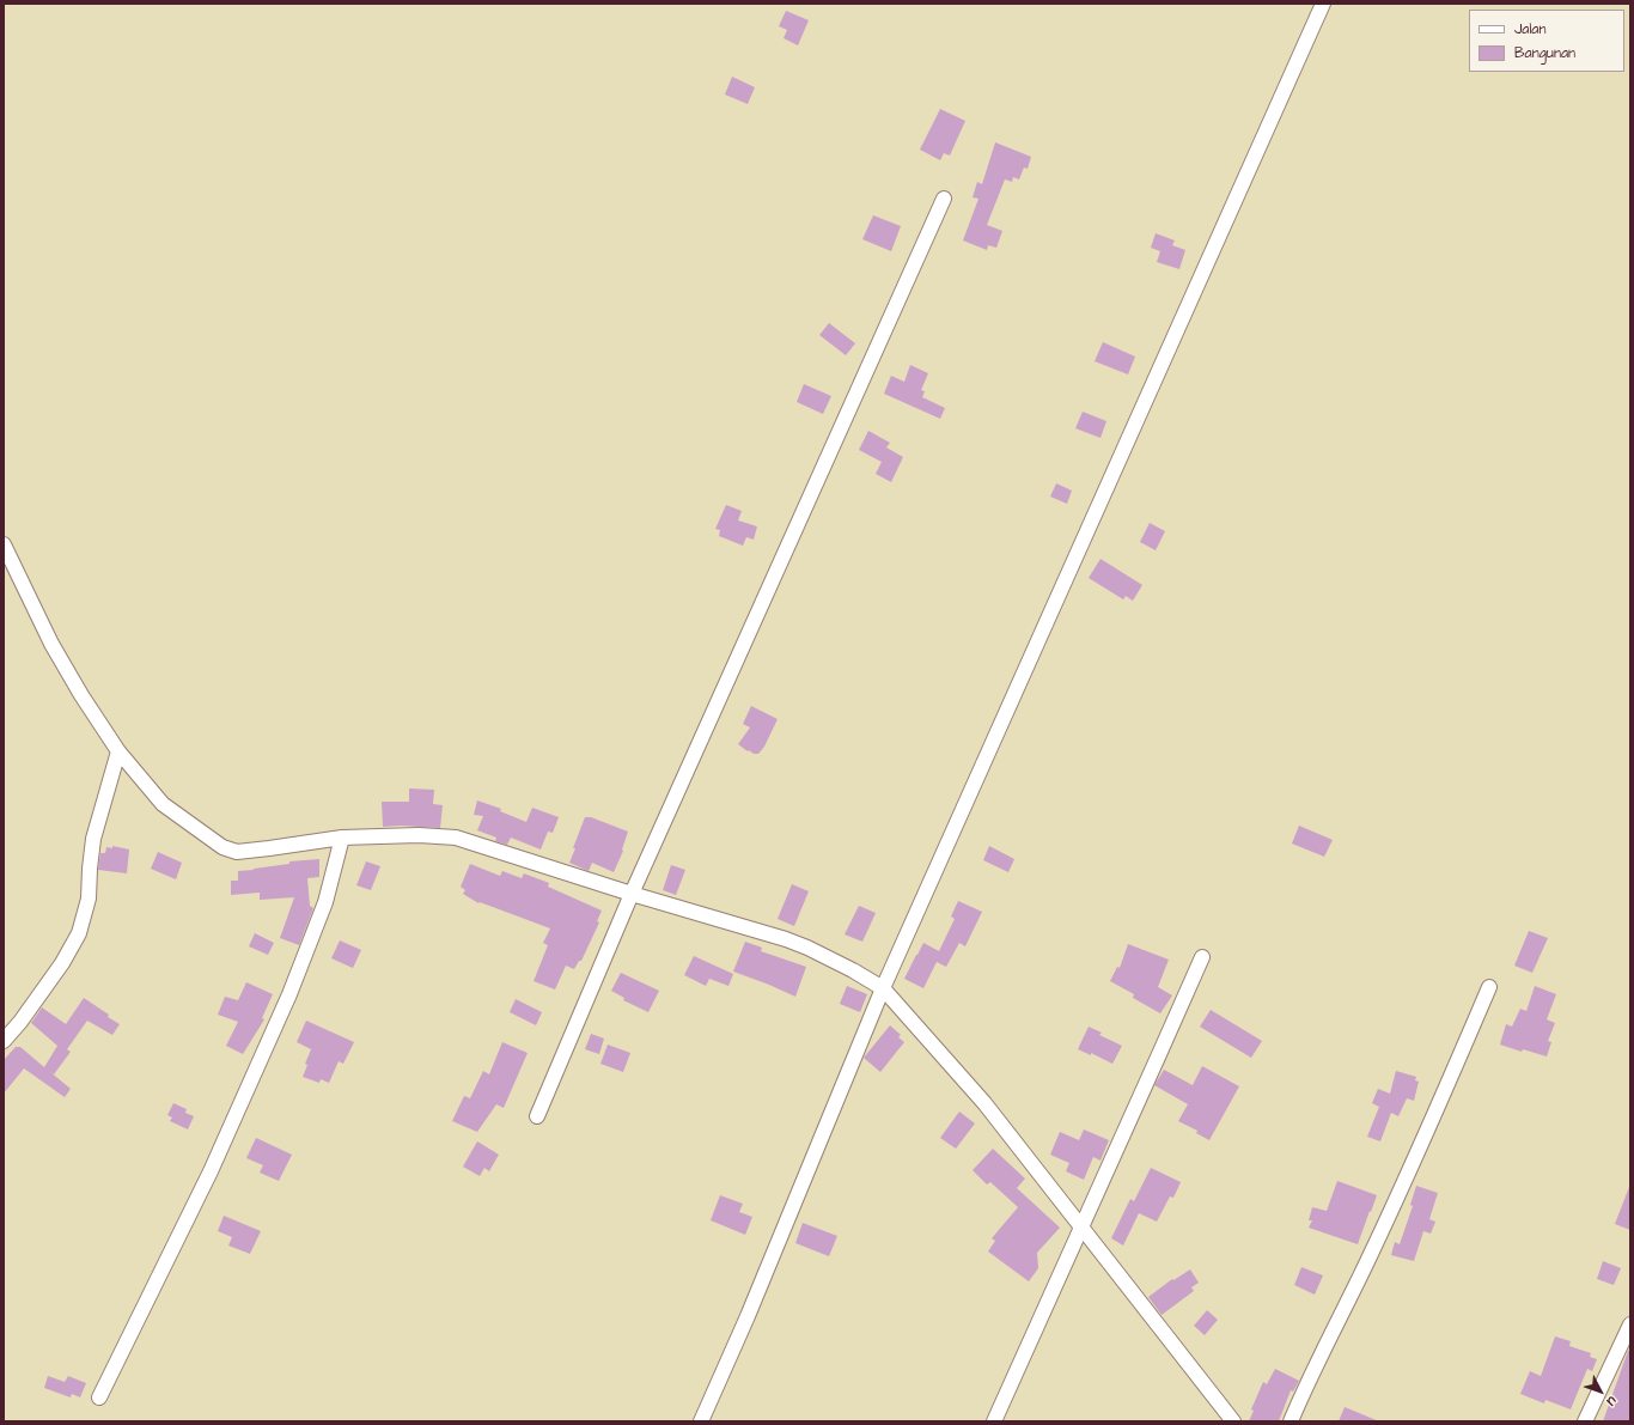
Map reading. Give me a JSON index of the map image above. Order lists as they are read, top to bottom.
{
  "legend": ["Jalan", "Bangunan"],
  "north": "bottom right"
}
